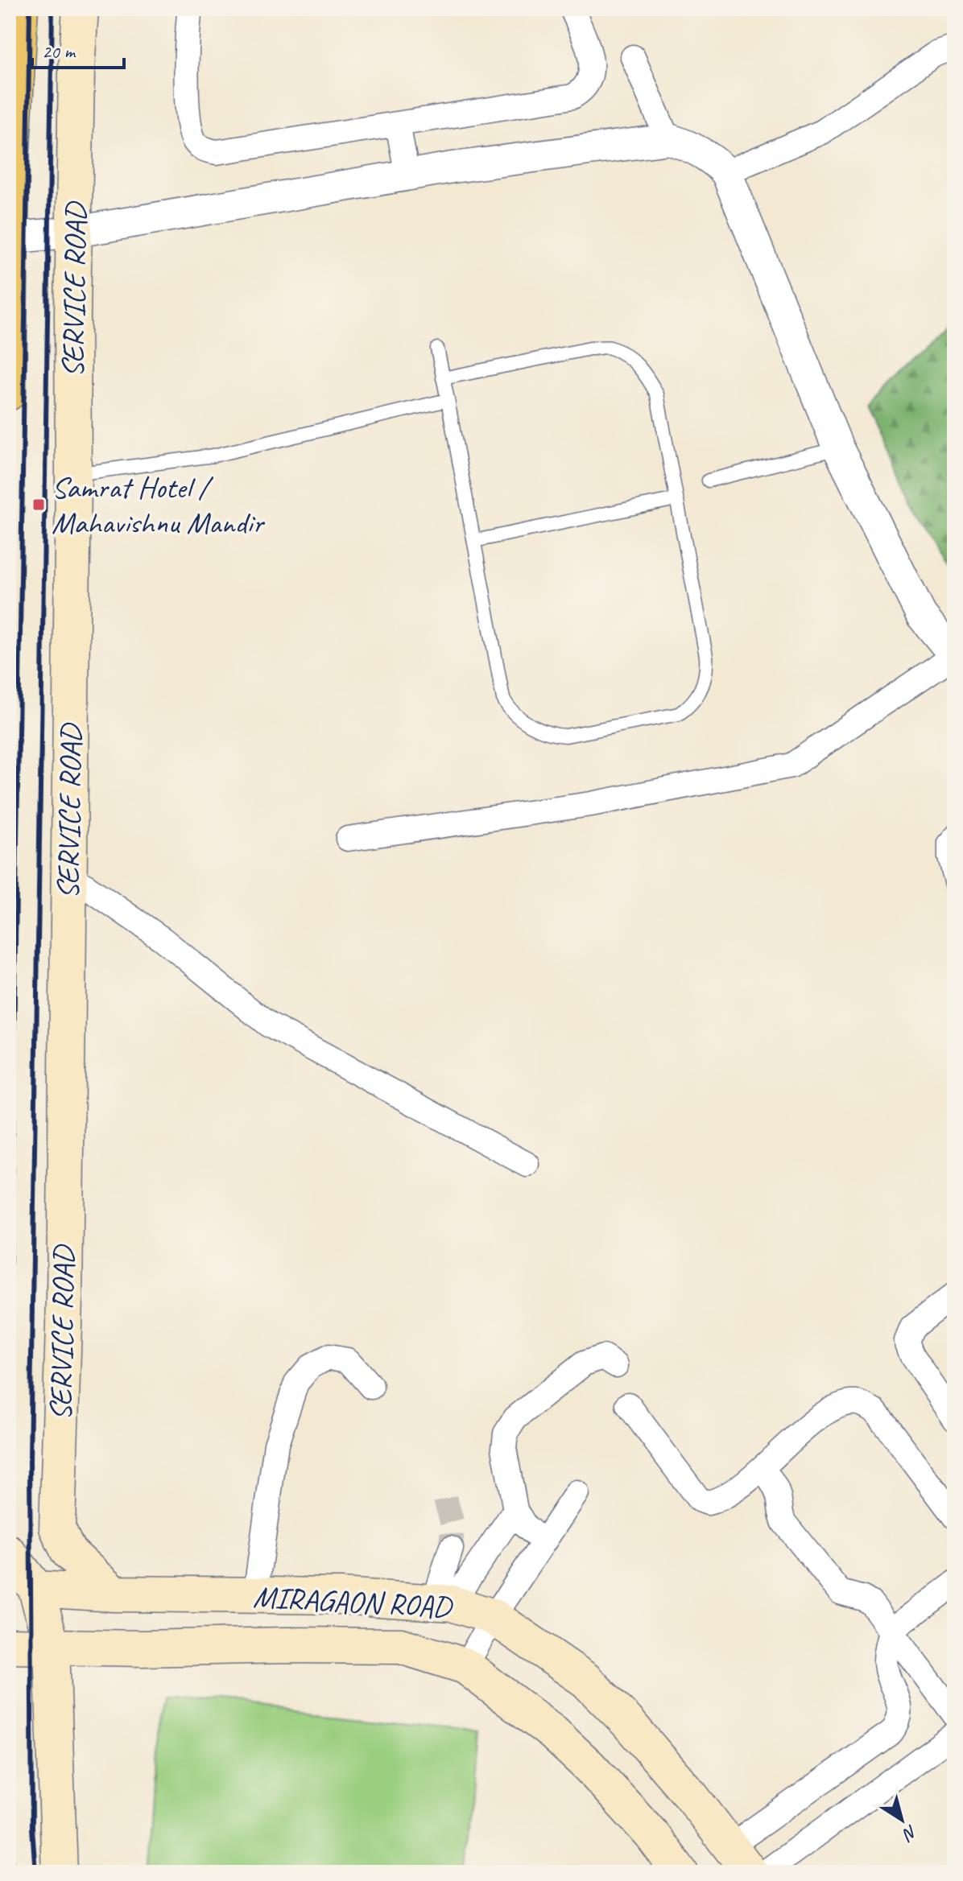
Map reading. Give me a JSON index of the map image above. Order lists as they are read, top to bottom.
{
  "streets": {
    "main road": ["SERVICE ROAD", "MIRAGAON ROAD"]
  },
  "crossings": [
    ["SERVICE ROAD", "MIRAGAON ROAD"]
  ],
  "places": {
    "transit": ["Samrat Hotel / Mahavishnu Mandir"]
  },
  "scale_bar": "20 m",
  "north": "bottom right"
}
